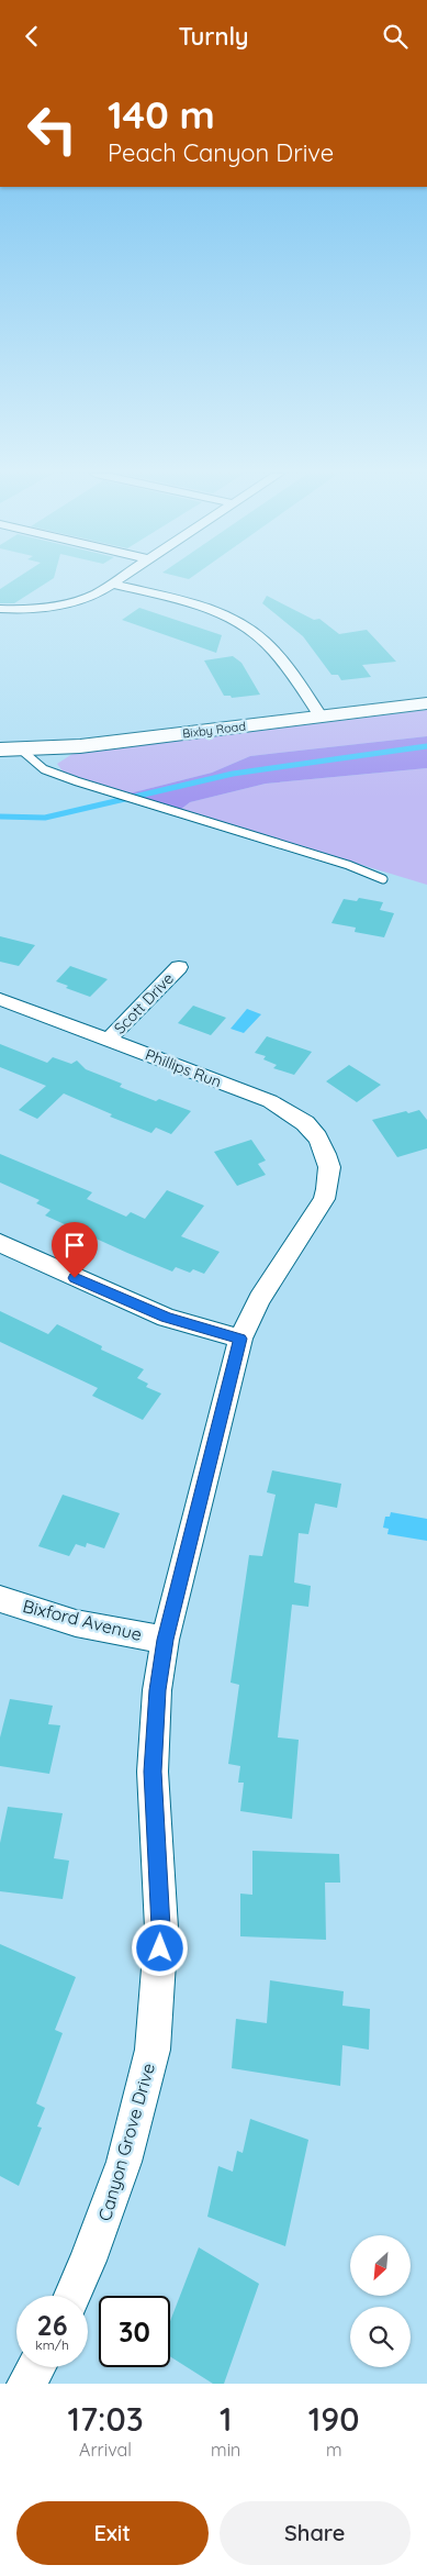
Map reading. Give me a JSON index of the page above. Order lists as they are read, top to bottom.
{
  "streets": {
    "street": [
      "Bixby Road",
      "Scott Drive",
      "Phillips Run",
      "Bixford Avenue",
      "Canyon Grove Drive"
    ]
  },
  "crossings": [
    ["Scott Drive", "Phillips Run"],
    ["Phillips Run", "Canyon Grove Drive"],
    ["Bixford Avenue", "Canyon Grove Drive"]
  ],
  "north": "bottom left",
  "page": {
    "header": "Turnly",
    "turn": ["140 m", "Peach Canyon Drive"],
    "speed": "26 km/h",
    "limit": "30",
    "eta": [
      "17:03",
      "Arrival",
      "1",
      "min",
      "190",
      "m"
    ],
    "buttons": ["Exit", "Share"]
  }
}
